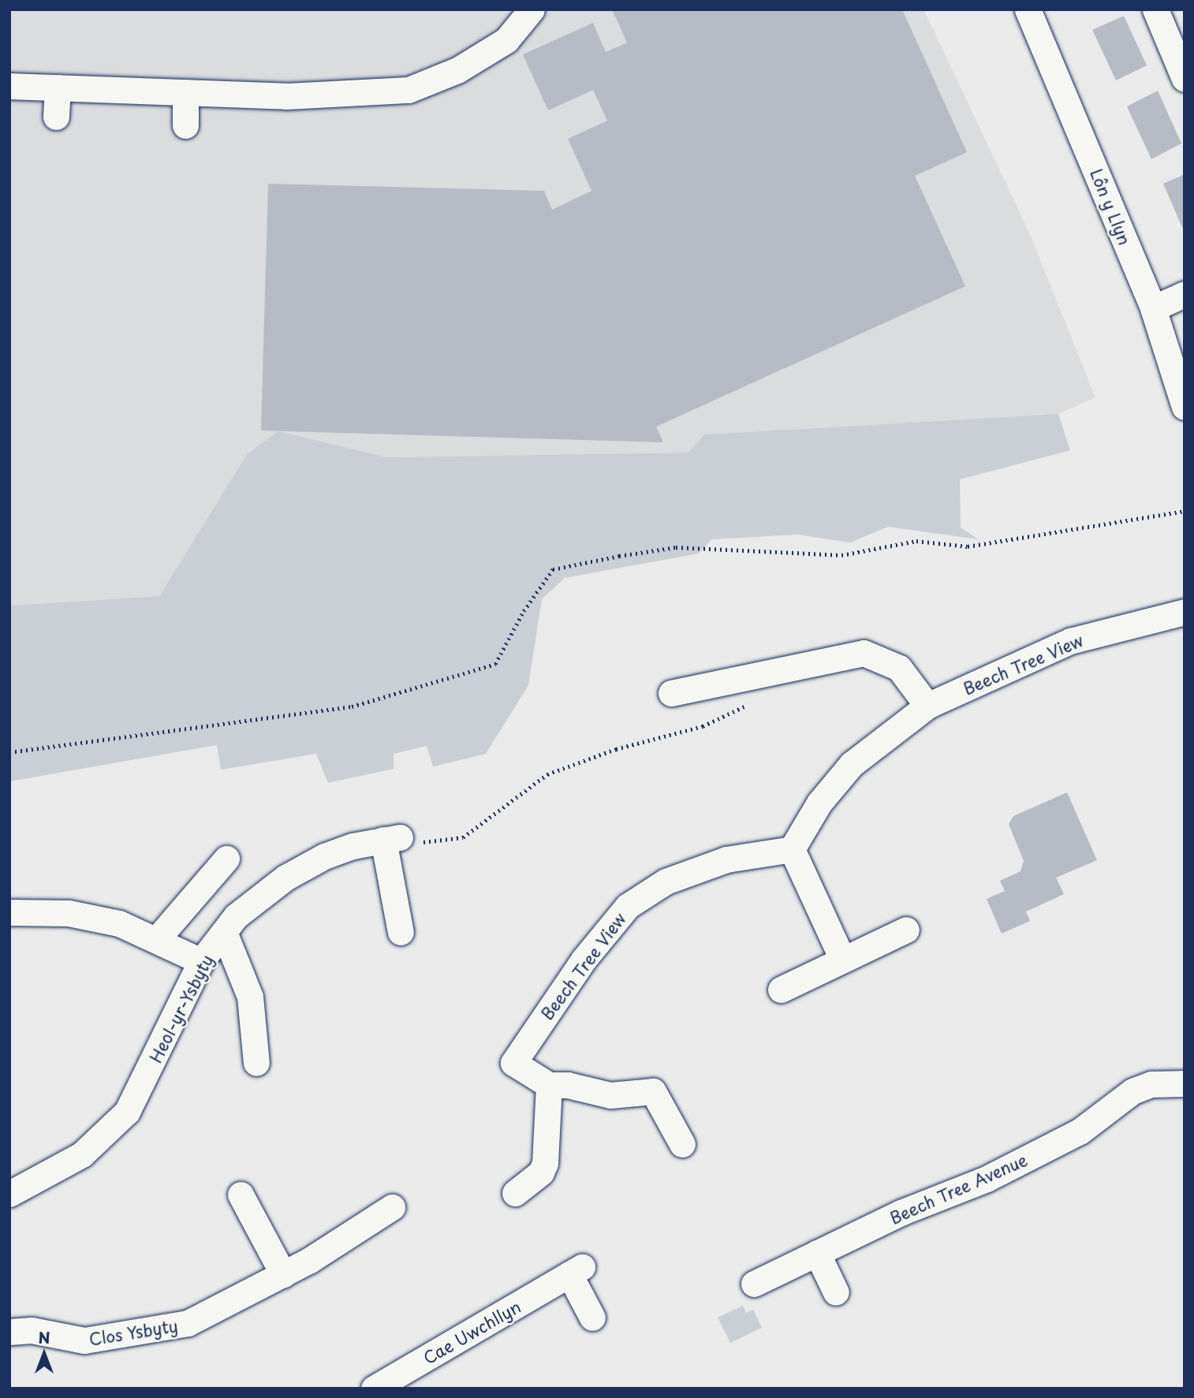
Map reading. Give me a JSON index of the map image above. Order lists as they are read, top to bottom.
{
  "streets": {
    "street": [
      "Lôn y Llyn",
      "Beech Tree View",
      "Heol-yr-Ysbyty",
      "Beech Tree Avenue",
      "Clos Ysbyty",
      "Cae Uwchllyn"
    ]
  },
  "north": "top"
}
